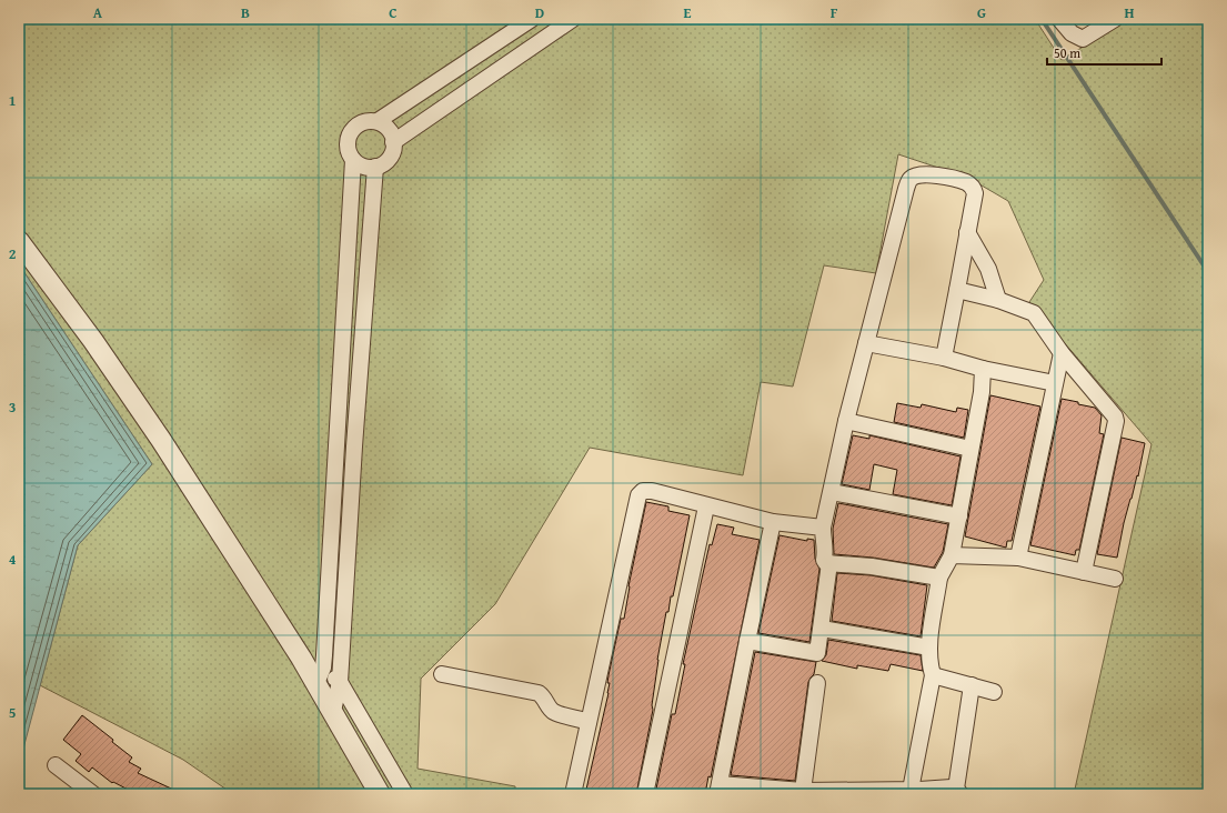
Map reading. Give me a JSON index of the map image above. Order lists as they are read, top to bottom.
{
  "scale_bar": "50 m",
  "grid": {
    "columns": [
      "A",
      "B",
      "C",
      "D",
      "E",
      "F",
      "G",
      "H"
    ],
    "rows": [
      "1",
      "2",
      "3",
      "4",
      "5"
    ]
  }
}
